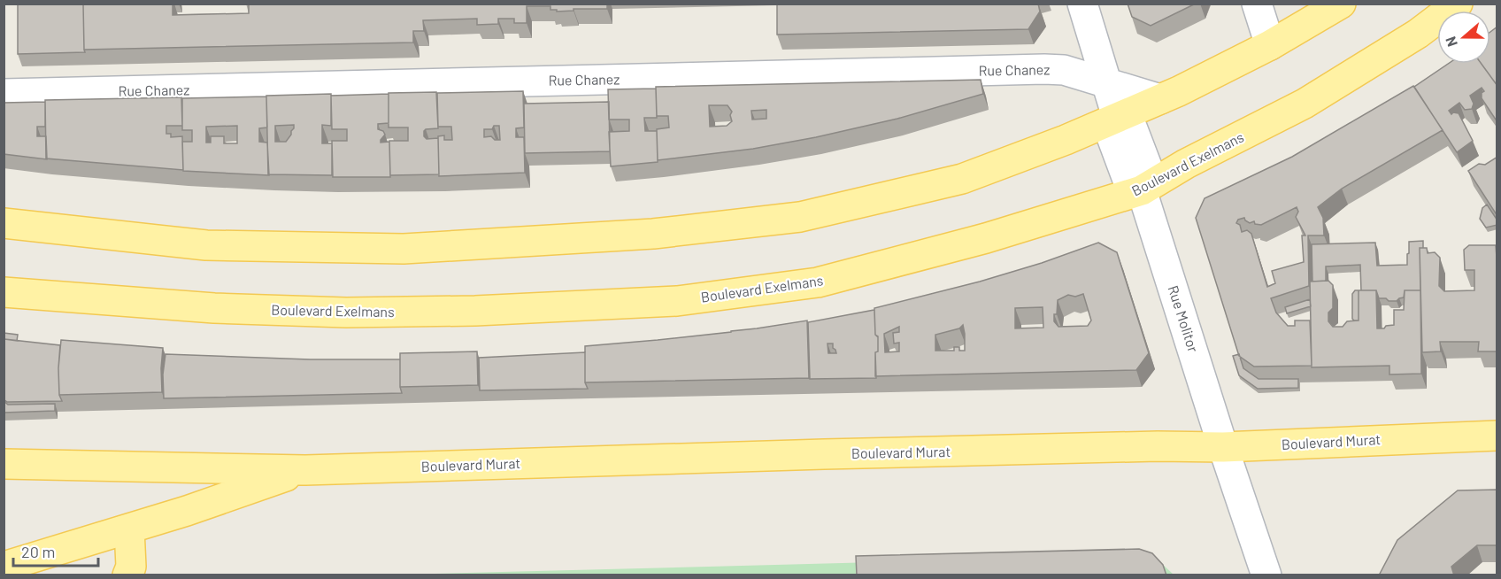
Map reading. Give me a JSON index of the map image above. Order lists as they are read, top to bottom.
{
  "streets": {
    "main road": ["Boulevard Exelmans", "Boulevard Murat"],
    "street": ["Rue Chanez", "Rue Molitor"]
  },
  "crossings": [
    ["Rue Chanez", "Rue Molitor"],
    ["Boulevard Exelmans", "Rue Molitor"],
    ["Rue Molitor", "Boulevard Murat"]
  ],
  "scale_bar": "20 m",
  "north": "left"
}
